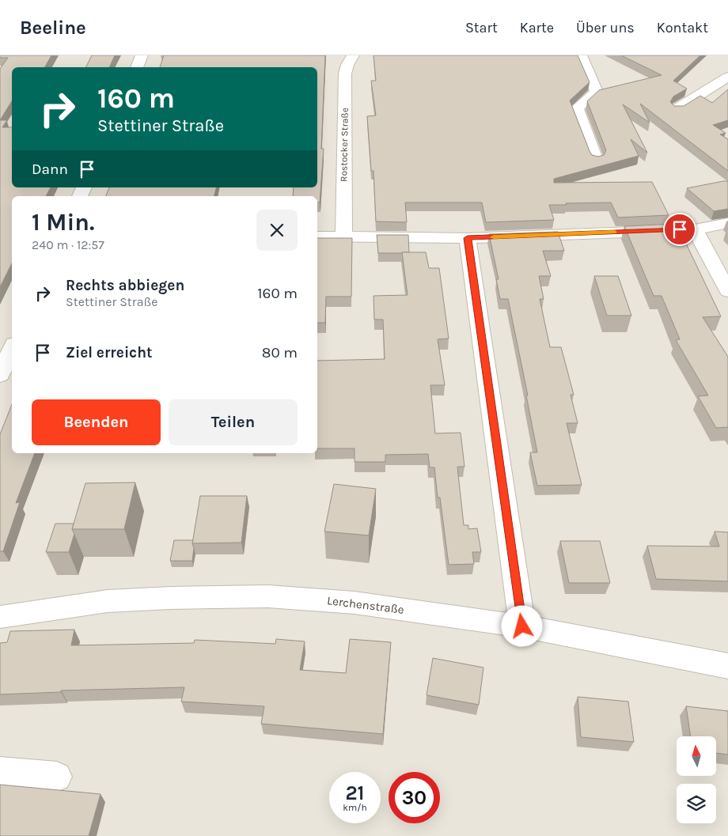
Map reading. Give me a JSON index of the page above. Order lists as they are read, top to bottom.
{
  "streets": {
    "street": ["Rostocker Straße", "Lerchenstraße"]
  },
  "north": "top",
  "page": {
    "header": "Beeline",
    "nav": [
      "Start",
      "Karte",
      "Über uns",
      "Kontakt"
    ],
    "turn": ["160 m", "Stettiner Straße"],
    "then": "Dann",
    "heading": ["1 Min.", "240 m · 12:57"],
    "list": [
      {
        "name": "Rechts abbiegen",
        "note": "Stettiner Straße",
        "value": "160 m"
      },
      {
        "name": "Ziel erreicht",
        "value": "80 m"
      }
    ],
    "buttons": ["Beenden", "Teilen"],
    "speed": "21 km/h",
    "limit": "30"
  }
}
